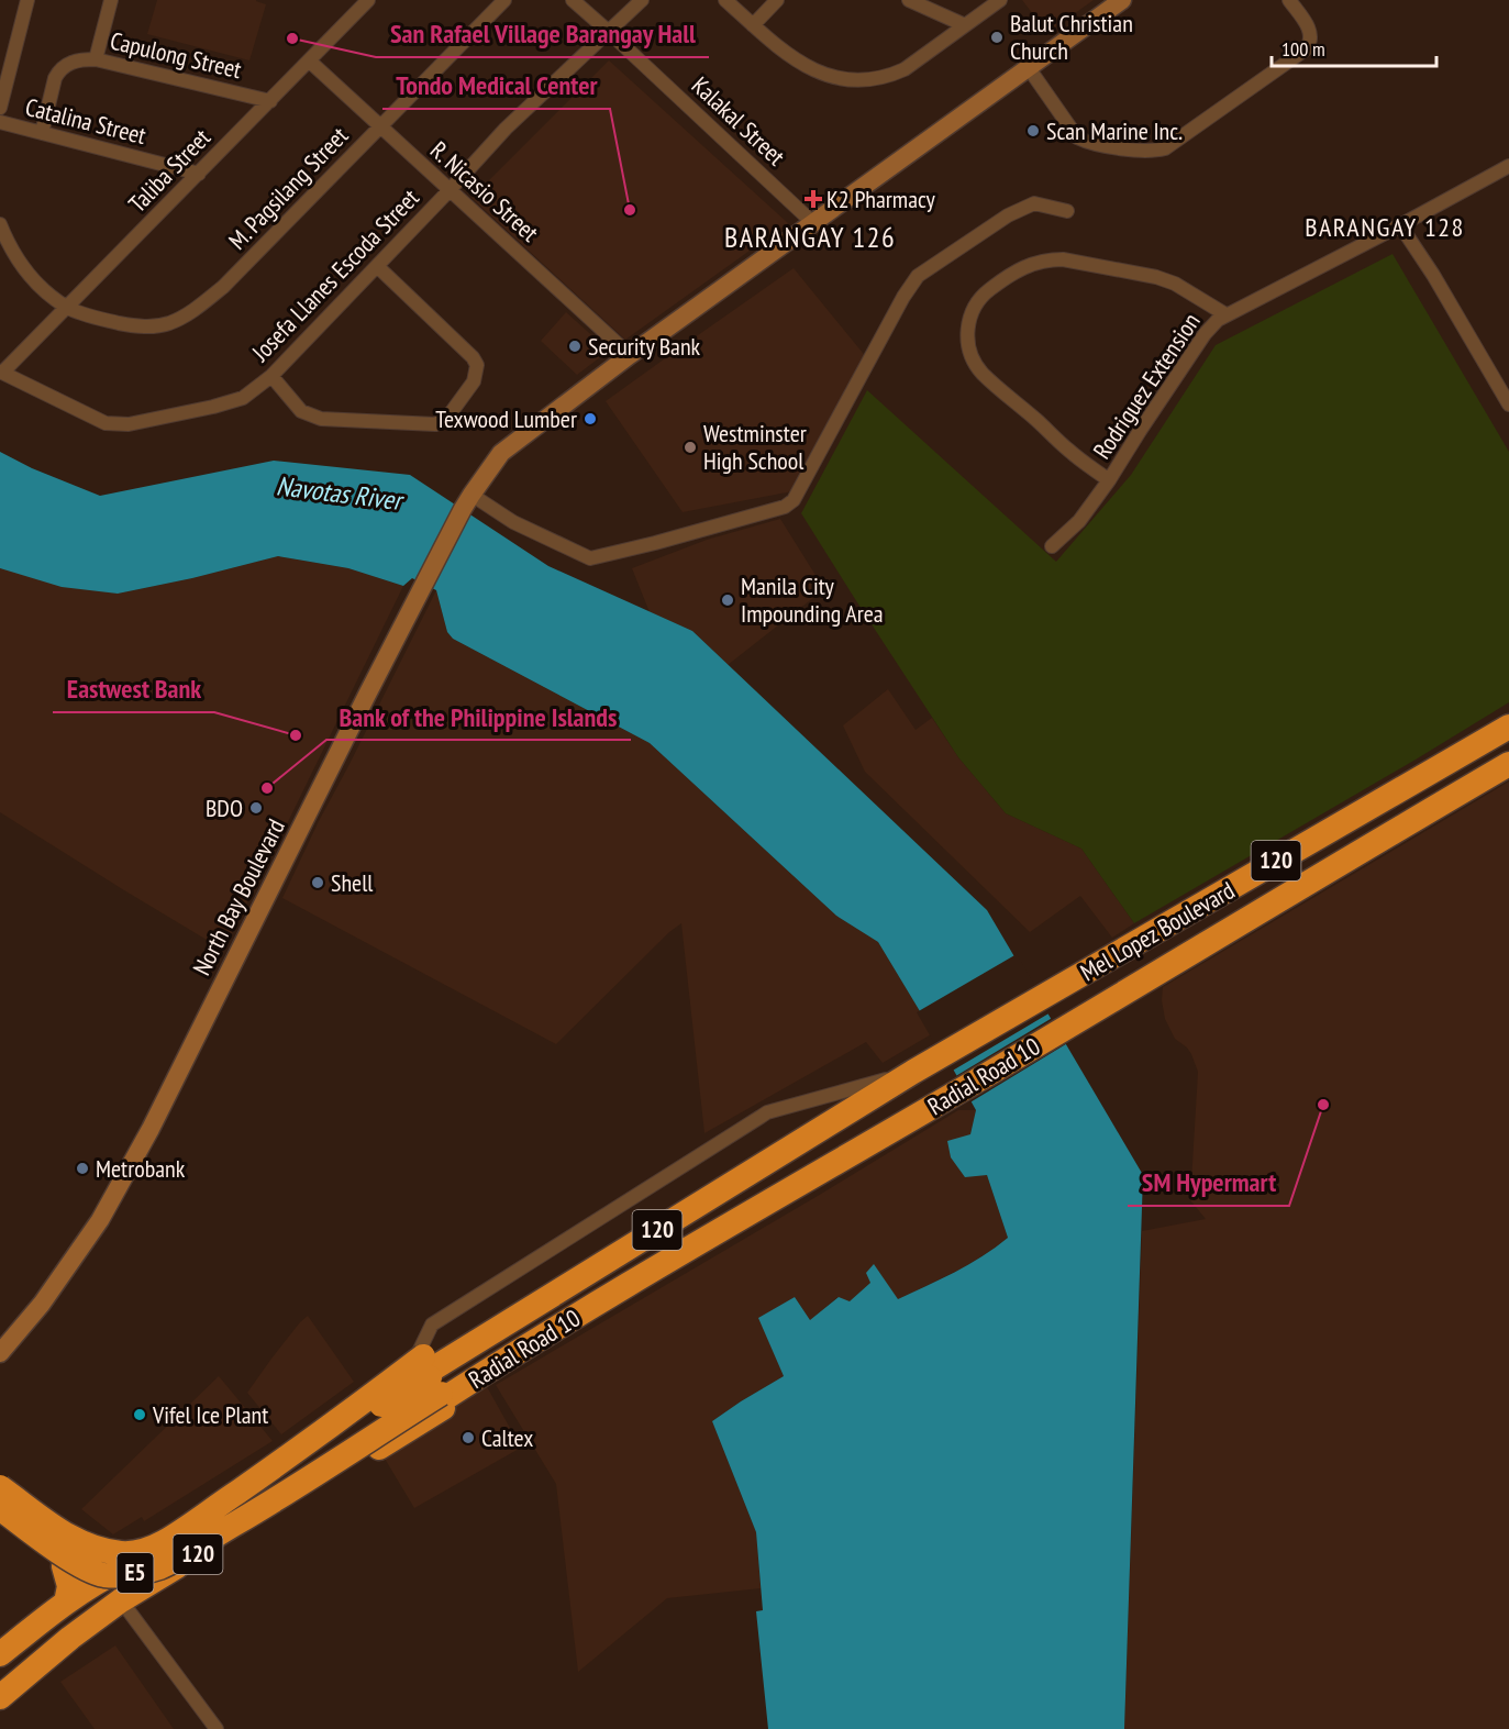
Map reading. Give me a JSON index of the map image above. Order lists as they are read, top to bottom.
{
  "streets": {
    "highway": [
      "120",
      "Mel Lopez Boulevard",
      "Radial Road 10",
      "E5"
    ],
    "main road": ["North Bay Boulevard"],
    "street": [
      "Capulong Street",
      "Catalina Street",
      "Kalakal Street",
      "Taliba Street",
      "M. Pagsilang Street",
      "R. Nicasio Street",
      "Josefa Llanes Escoda Street",
      "Rodriguez Extension"
    ]
  },
  "crossings": [
    ["Capulong Street", "Catalina Street"],
    ["Capulong Street", "Taliba Street"],
    ["Catalina Street", "Taliba Street"],
    ["Kalakal Street", "Josefa Llanes Escoda Street"],
    ["Kalakal Street", "North Bay Boulevard"],
    ["Taliba Street", "M. Pagsilang Street"],
    ["Taliba Street", "R. Nicasio Street"],
    ["Taliba Street", "Josefa Llanes Escoda Street"],
    ["M. Pagsilang Street", "R. Nicasio Street"],
    ["R. Nicasio Street", "Josefa Llanes Escoda Street"],
    ["R. Nicasio Street", "North Bay Boulevard"],
    ["Mel Lopez Boulevard", "Radial Road 10"]
  ],
  "districts": ["BARANGAY 128", "BARANGAY 126"],
  "water": ["Navotas River"],
  "places": {
    "other": [
      "Balut Christian Church",
      "San Rafael Village Barangay Hall",
      "Scan Marine Inc.",
      "Tondo Medical Center",
      "Security Bank",
      "Texwood Lumber",
      "Westminster High School",
      "Manila City Impounding Area",
      "Eastwest Bank",
      "Bank of the Philippine Islands",
      "BDO",
      "Shell",
      "SM Hypermart",
      "Metrobank",
      "Vifel Ice Plant",
      "Caltex"
    ],
    "health": ["K2 Pharmacy"]
  },
  "scale_bar": "100 m"
}
